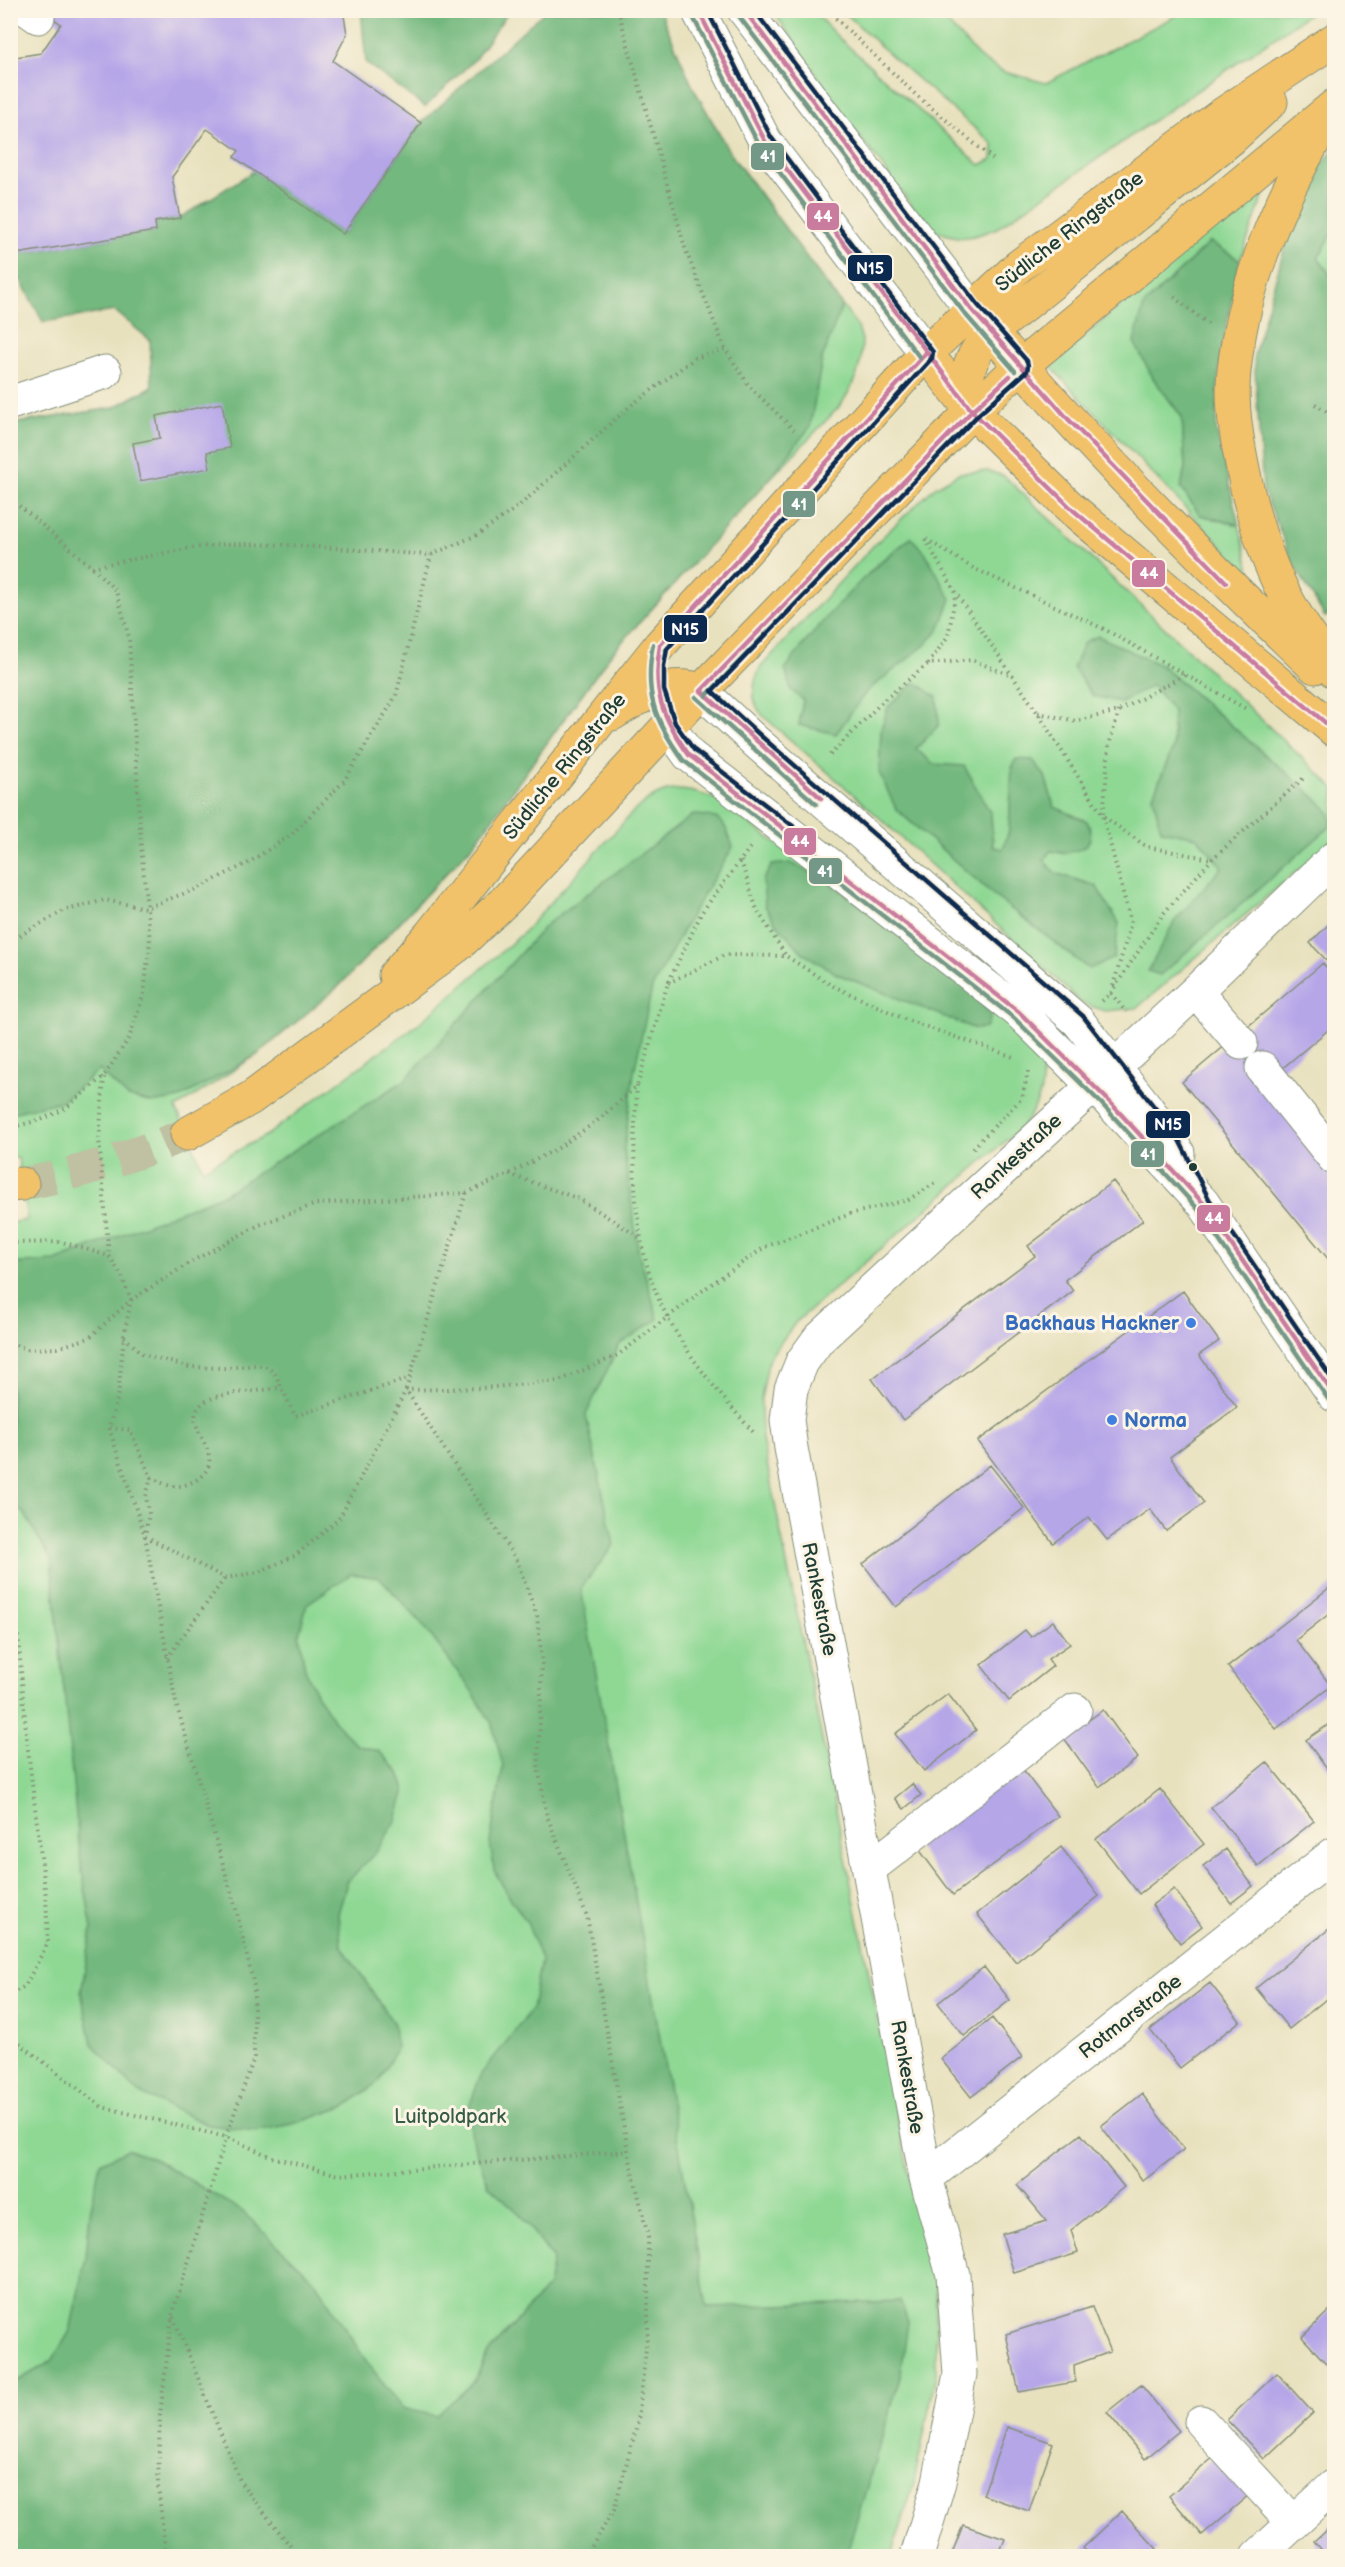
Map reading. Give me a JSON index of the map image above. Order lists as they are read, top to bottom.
{
  "streets": {
    "main road": ["Südliche Ringstraße"],
    "street": ["Rankestraße", "Rotmarstraße"]
  },
  "crossings": [
    ["Rankestraße", "Rotmarstraße"]
  ],
  "parks": ["Luitpoldpark"],
  "places": ["Backhaus Hackner", "Norma"],
  "lines": ["transit line 44", "transit line N15", "transit line 41"]
}
